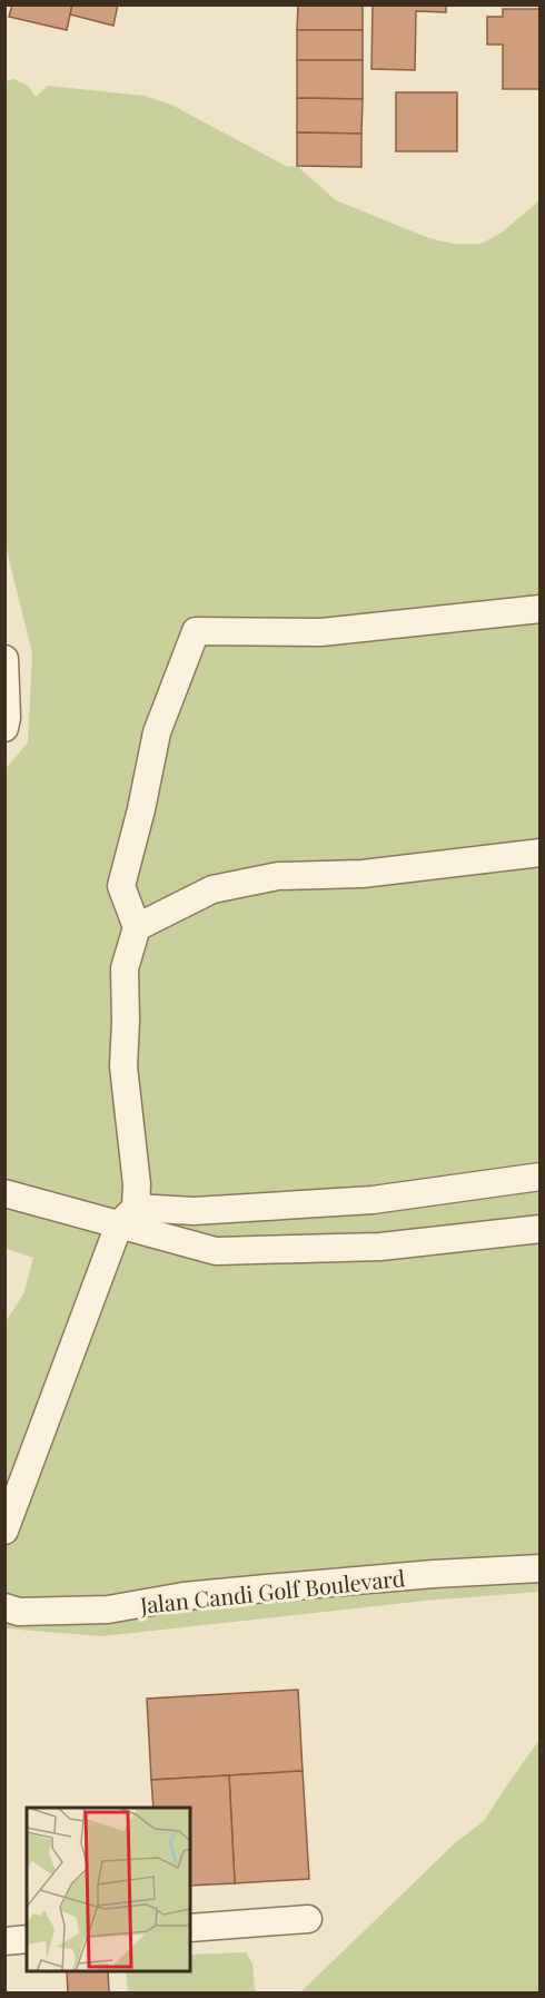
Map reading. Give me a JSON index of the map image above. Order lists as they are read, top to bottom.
{
  "streets": {
    "street": ["Jalan Candi Golf Boulevard"]
  }
}
